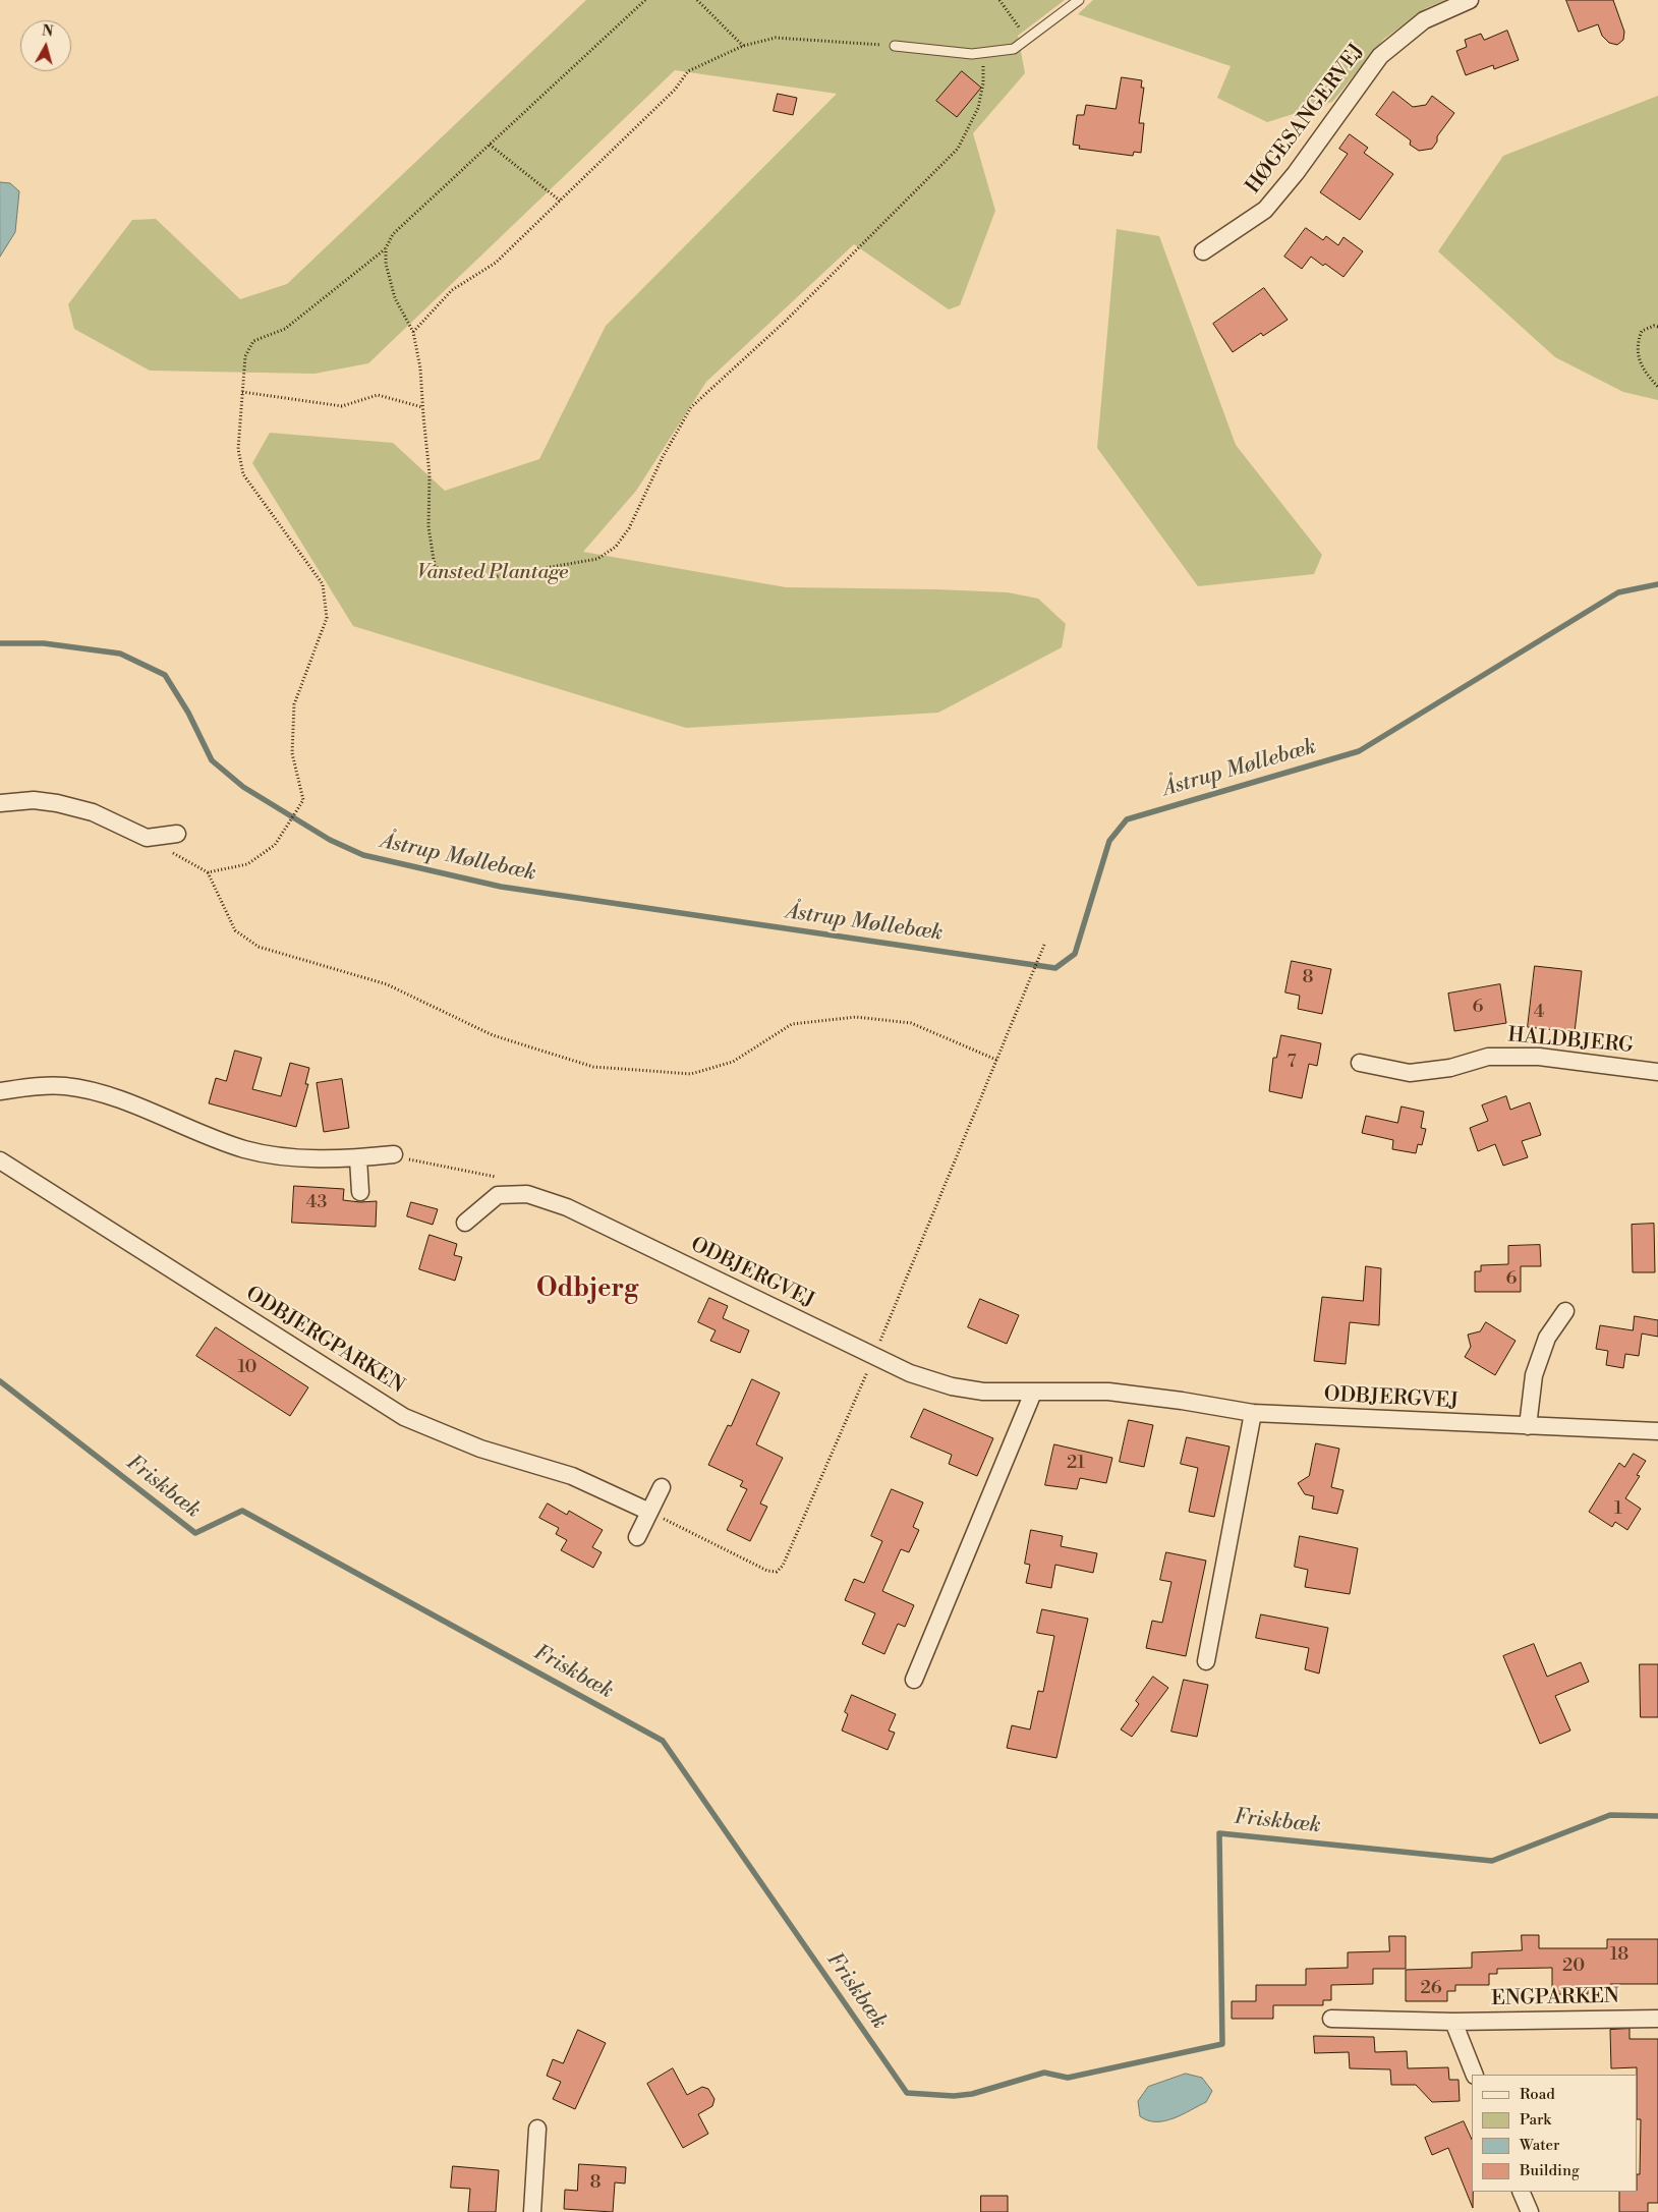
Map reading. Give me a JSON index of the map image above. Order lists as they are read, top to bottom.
{
  "streets": {
    "street": [
      "HØGESANGERVEJ",
      "HALDBJERG",
      "ODBJERGVEJ",
      "ODBJERGPARKEN",
      "ENGPARKEN"
    ]
  },
  "districts": ["Odbjerg"],
  "water": ["Åstrup Møllebæk", "Friskbæk"],
  "parks": ["Vansted Plantage"],
  "house_numbers": [
    "8",
    "6",
    "4",
    "7",
    "43",
    "6",
    "10",
    "21",
    "1",
    "18",
    "20",
    "26",
    "8"
  ],
  "legend": [
    "Road",
    "Park",
    "Water",
    "Building"
  ],
  "north": "top"
}
